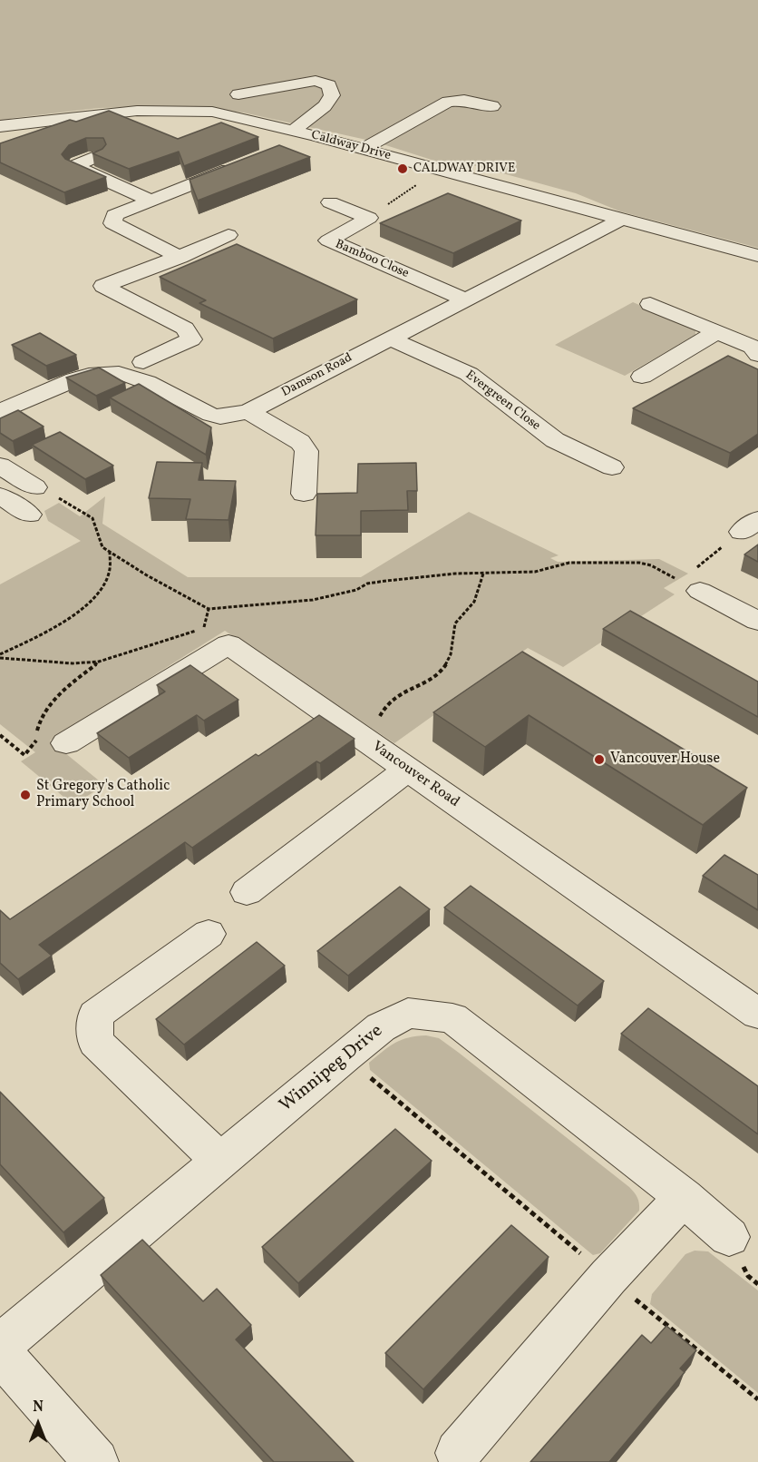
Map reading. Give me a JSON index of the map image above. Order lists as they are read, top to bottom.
{
  "streets": {
    "street": [
      "Caldway Drive",
      "Bamboo Close",
      "Damson Road",
      "Evergreen Close",
      "Vancouver Road",
      "Winnipeg Drive"
    ]
  },
  "crossings": [
    ["Caldway Drive", "Damson Road"],
    ["Bamboo Close", "Damson Road"],
    ["Damson Road", "Evergreen Close"]
  ],
  "places": ["CALDWAY DRIVE", "Vancouver House", "St Gregory's Catholic Primary School"],
  "north": "top"
}
